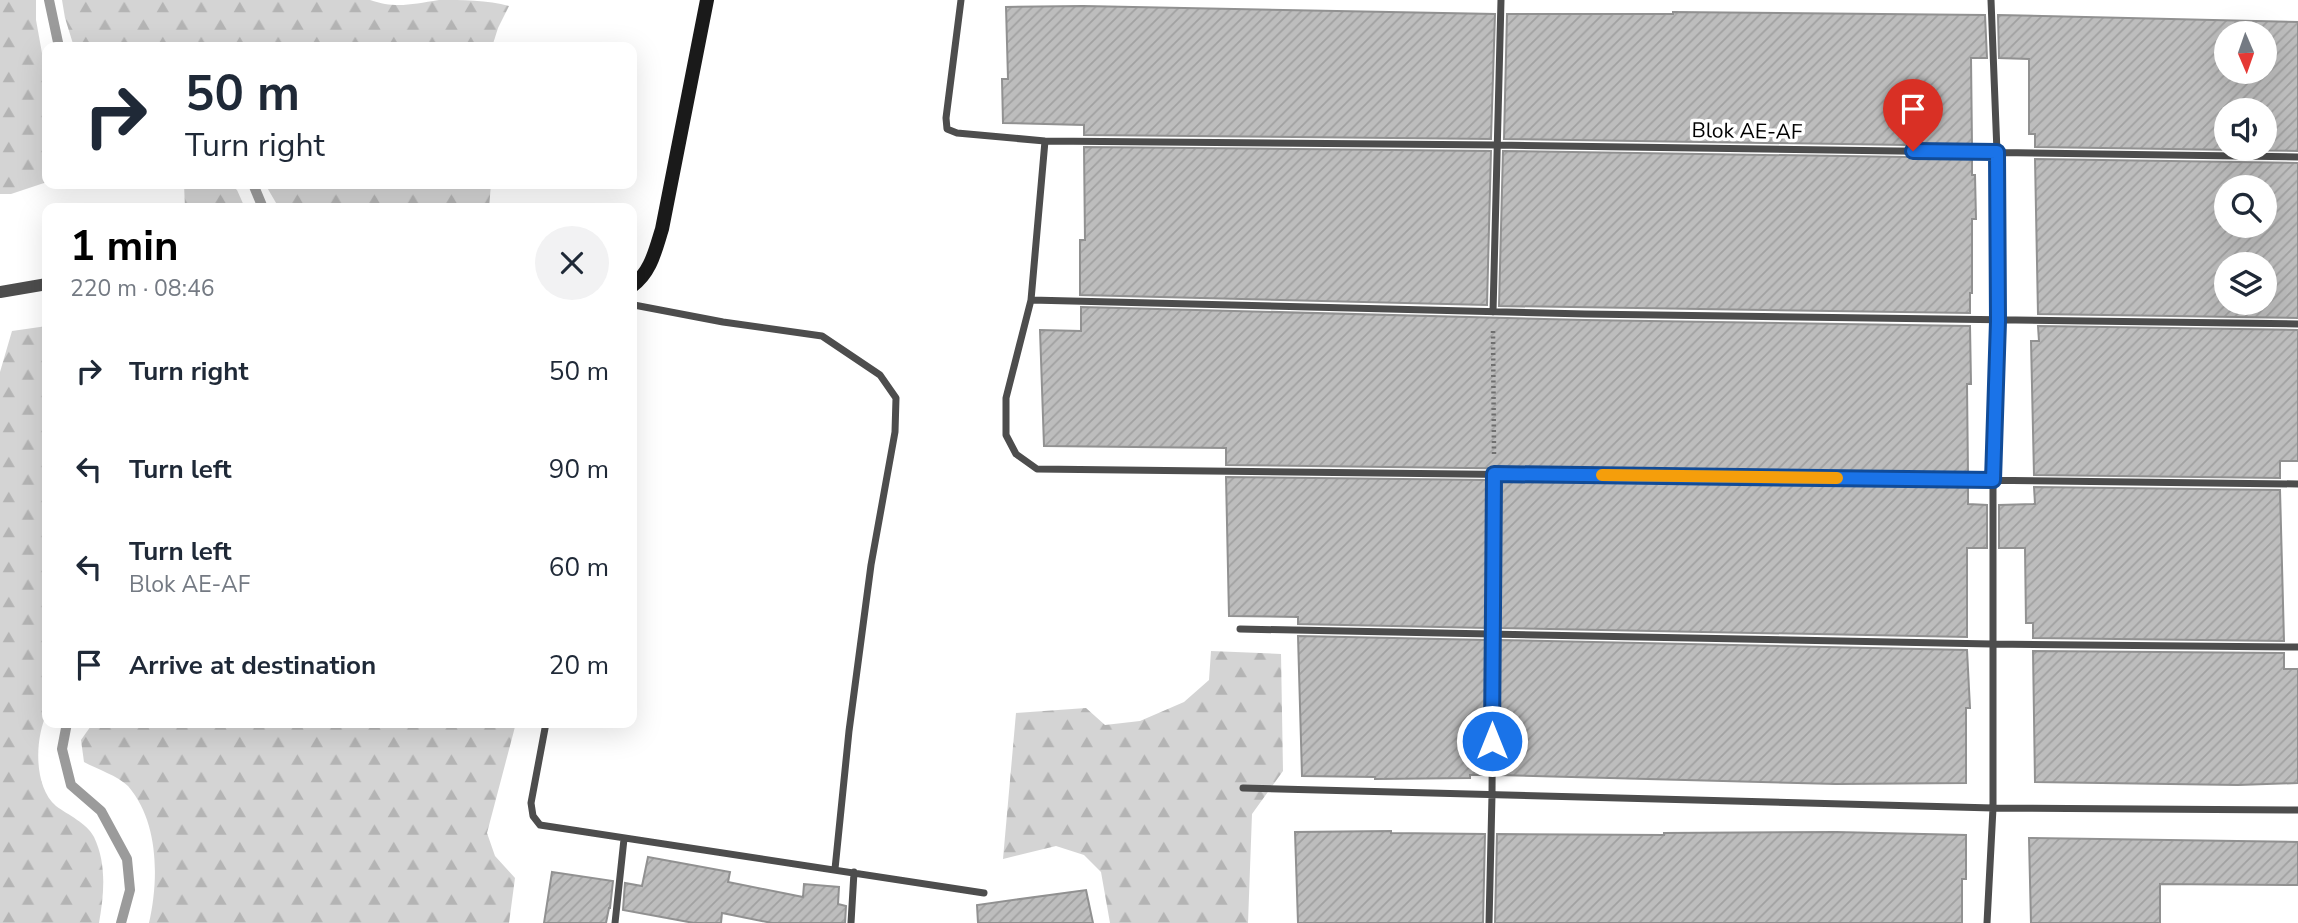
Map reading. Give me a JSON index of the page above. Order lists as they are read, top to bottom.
{
  "streets": {
    "street": ["Blok AE-AF"]
  },
  "north": "bottom",
  "page": {
    "turn": ["50 m", "Turn right"],
    "heading": ["1 min", "220 m · 08:46"],
    "list": [
      {
        "name": "Turn right",
        "value": "50 m"
      },
      {
        "name": "Turn left",
        "value": "90 m"
      },
      {
        "name": "Turn left",
        "note": "Blok AE-AF",
        "value": "60 m"
      },
      {
        "name": "Arrive at destination",
        "value": "20 m"
      }
    ]
  }
}
